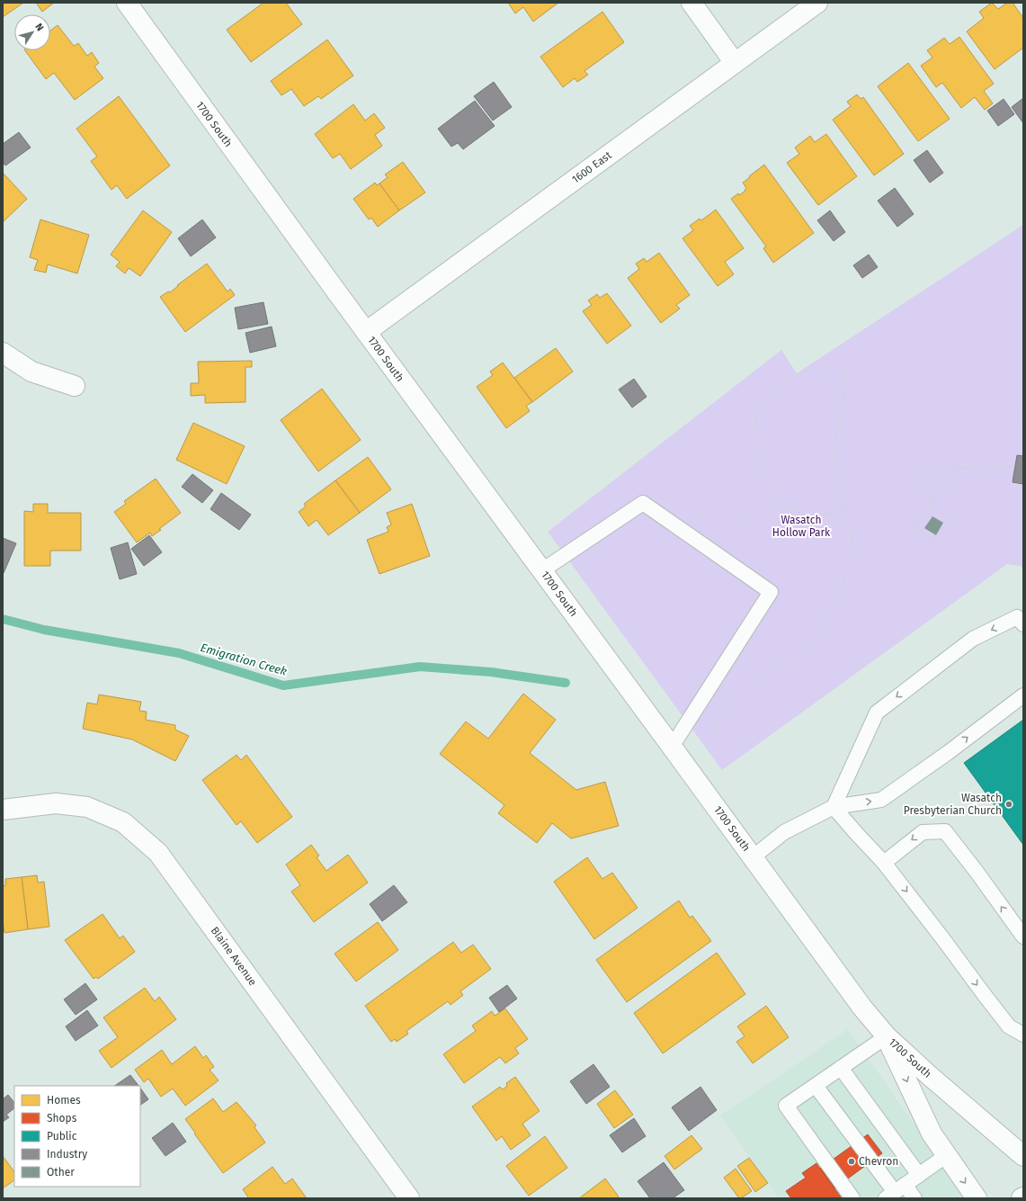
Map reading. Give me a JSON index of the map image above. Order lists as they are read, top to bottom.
{
  "streets": {
    "street": ["1700 South", "1600 East", "Blaine Avenue"]
  },
  "crossings": [
    ["1700 South", "1600 East"]
  ],
  "water": ["Emigration Creek"],
  "parks": ["Wasatch Hollow Park"],
  "places": ["Wasatch Presbyterian Church", "Chevron"],
  "legend": [
    "Homes",
    "Shops",
    "Public",
    "Industry",
    "Other"
  ],
  "north": "top right"
}
